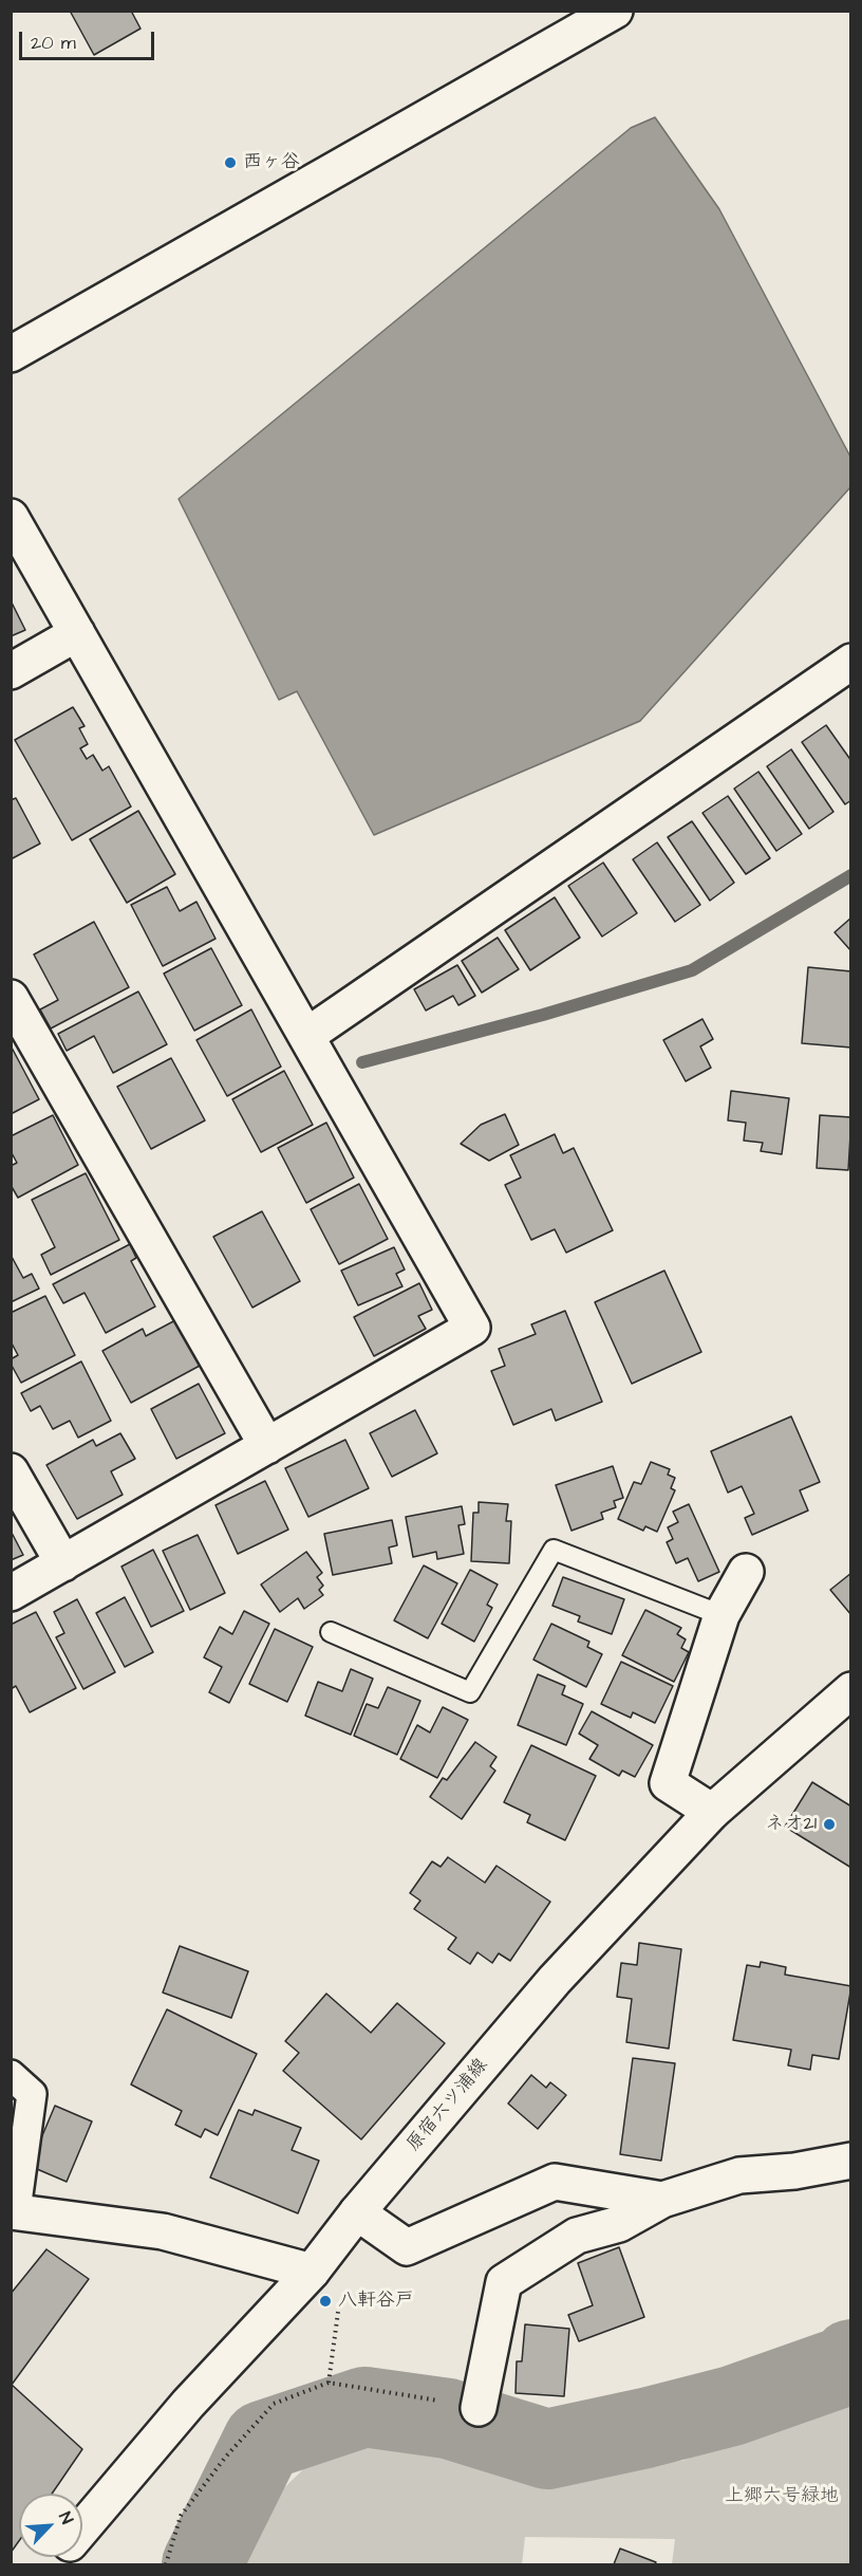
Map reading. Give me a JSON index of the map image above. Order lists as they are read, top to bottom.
{
  "streets": {
    "street": ["原宿六ツ浦線"]
  },
  "parks": ["上郷六号緑地"],
  "places": ["西ヶ谷", "ネオ21", "八軒谷戸"],
  "scale_bar": "20 m",
  "north": "top right"
}
